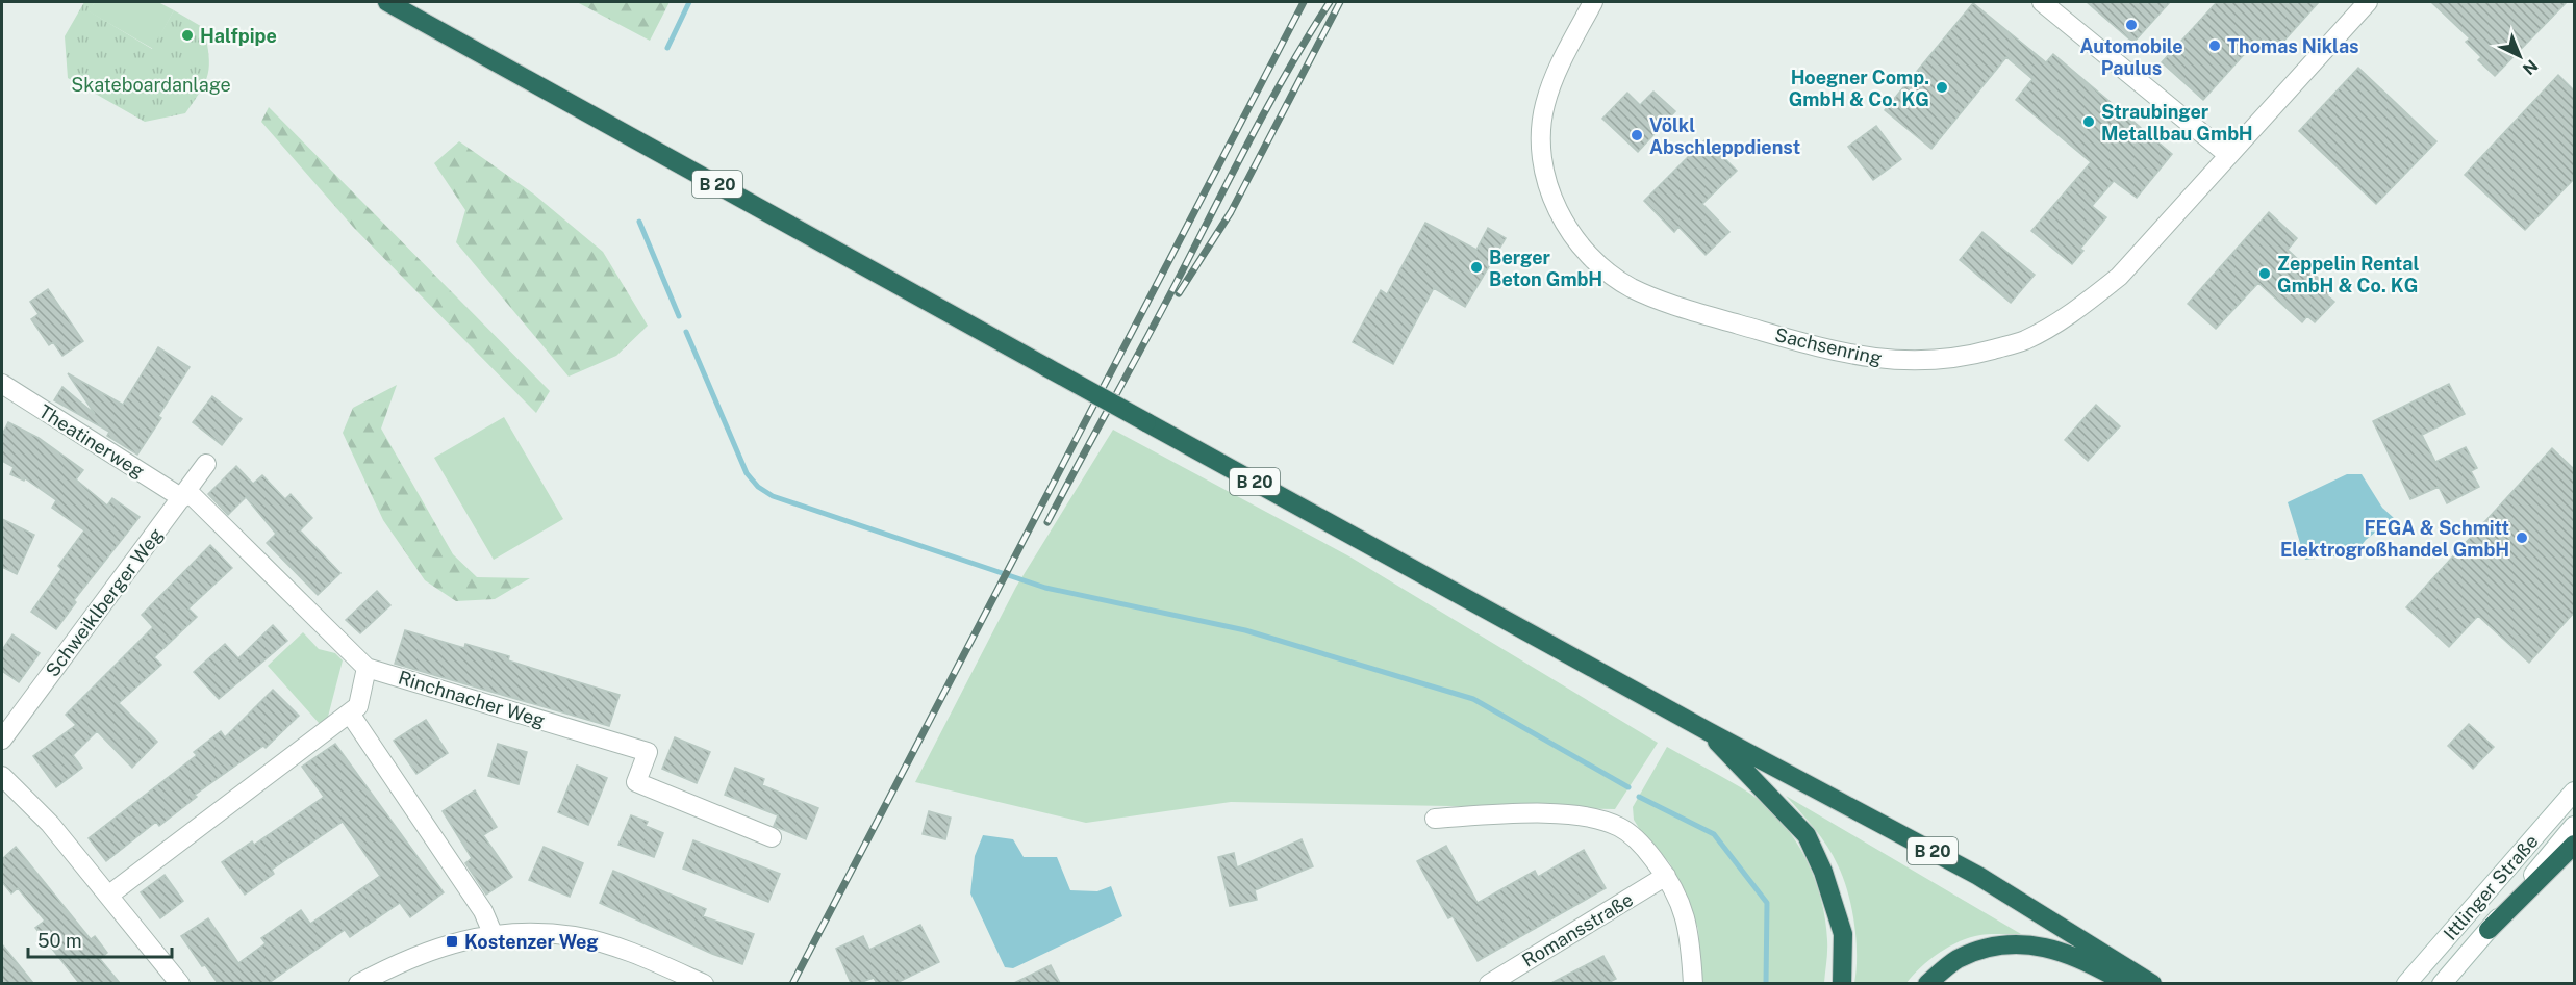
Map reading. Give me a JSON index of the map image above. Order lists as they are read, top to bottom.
{
  "streets": {
    "highway": ["B 20"],
    "street": [
      "Sachsenring",
      "Theatinerweg",
      "Schweiklberger Weg",
      "Rinchnacher Weg",
      "Ittlinger Straße",
      "Romansstraße"
    ]
  },
  "crossings": [
    ["Theatinerweg", "Schweiklberger Weg"],
    ["Theatinerweg", "Rinchnacher Weg"],
    ["Schweiklberger Weg", "Rinchnacher Weg"]
  ],
  "parks": ["Skateboardanlage"],
  "places": {
    "other": [
      "Automobile Paulus",
      "Halfpipe",
      "Thomas Niklas",
      "Hoegner Comp. GmbH & Co. KG",
      "Straubinger Metallbau GmbH",
      "Völkl Abschleppdienst",
      "Berger Beton GmbH",
      "Zeppelin Rental GmbH & Co. KG",
      "FEGA & Schmitt Elektrogroßhandel GmbH"
    ],
    "transit": ["Kostenzer Weg"]
  },
  "scale_bar": "50 m",
  "north": "bottom right"
}
